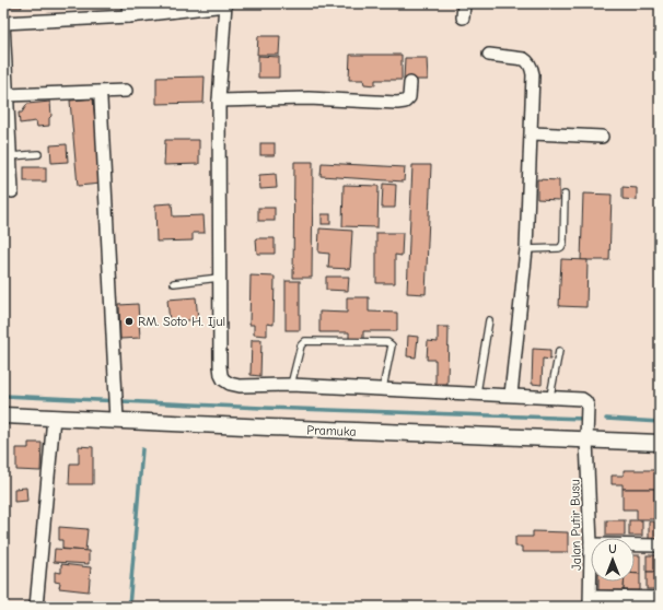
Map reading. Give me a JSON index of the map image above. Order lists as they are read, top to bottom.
{
  "streets": {
    "street": ["Pramuka", "Jalan Putir Busu"]
  },
  "crossings": [
    ["Pramuka", "Jalan Putir Busu"]
  ],
  "places": ["RM. Soto H. Ijul"],
  "north": "top"
}
